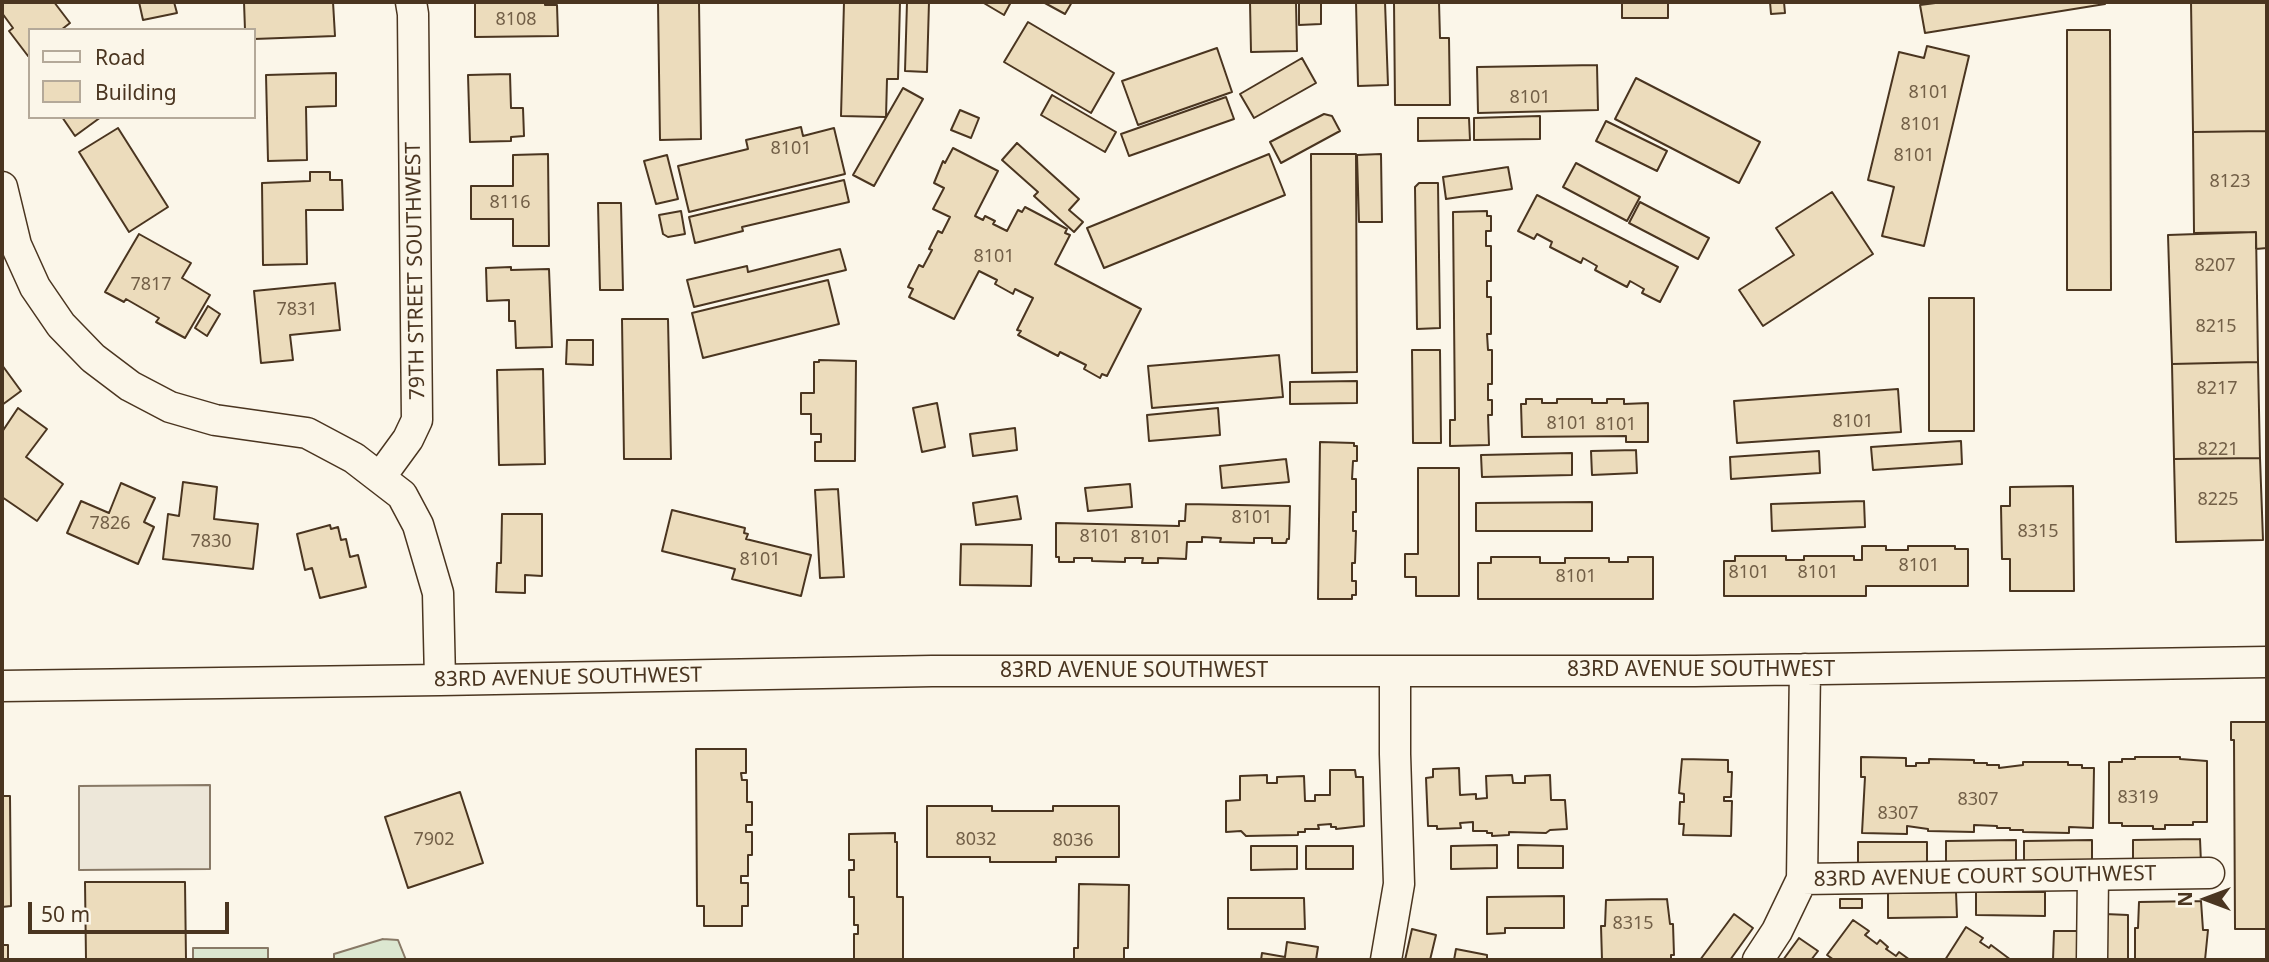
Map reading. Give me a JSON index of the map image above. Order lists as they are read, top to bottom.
{
  "streets": {
    "street": ["79TH STREET SOUTHWEST", "83RD AVENUE SOUTHWEST", "83RD AVENUE COURT SOUTHWEST"]
  },
  "house_numbers": [
    "8108",
    "8101",
    "8101",
    "8101",
    "8101",
    "8101",
    "8123",
    "8116",
    "8101",
    "8207",
    "7817",
    "7831",
    "8215",
    "8217",
    "8101",
    "8101",
    "8101",
    "8221",
    "8225",
    "8101",
    "7826",
    "8315",
    "8101",
    "8101",
    "7830",
    "8101",
    "8101",
    "8101",
    "8101",
    "8101",
    "8319",
    "8307",
    "8307",
    "7902",
    "8032",
    "8036",
    "8315"
  ],
  "legend": ["Road", "Building"],
  "scale_bar": "50 m",
  "north": "left"
}
